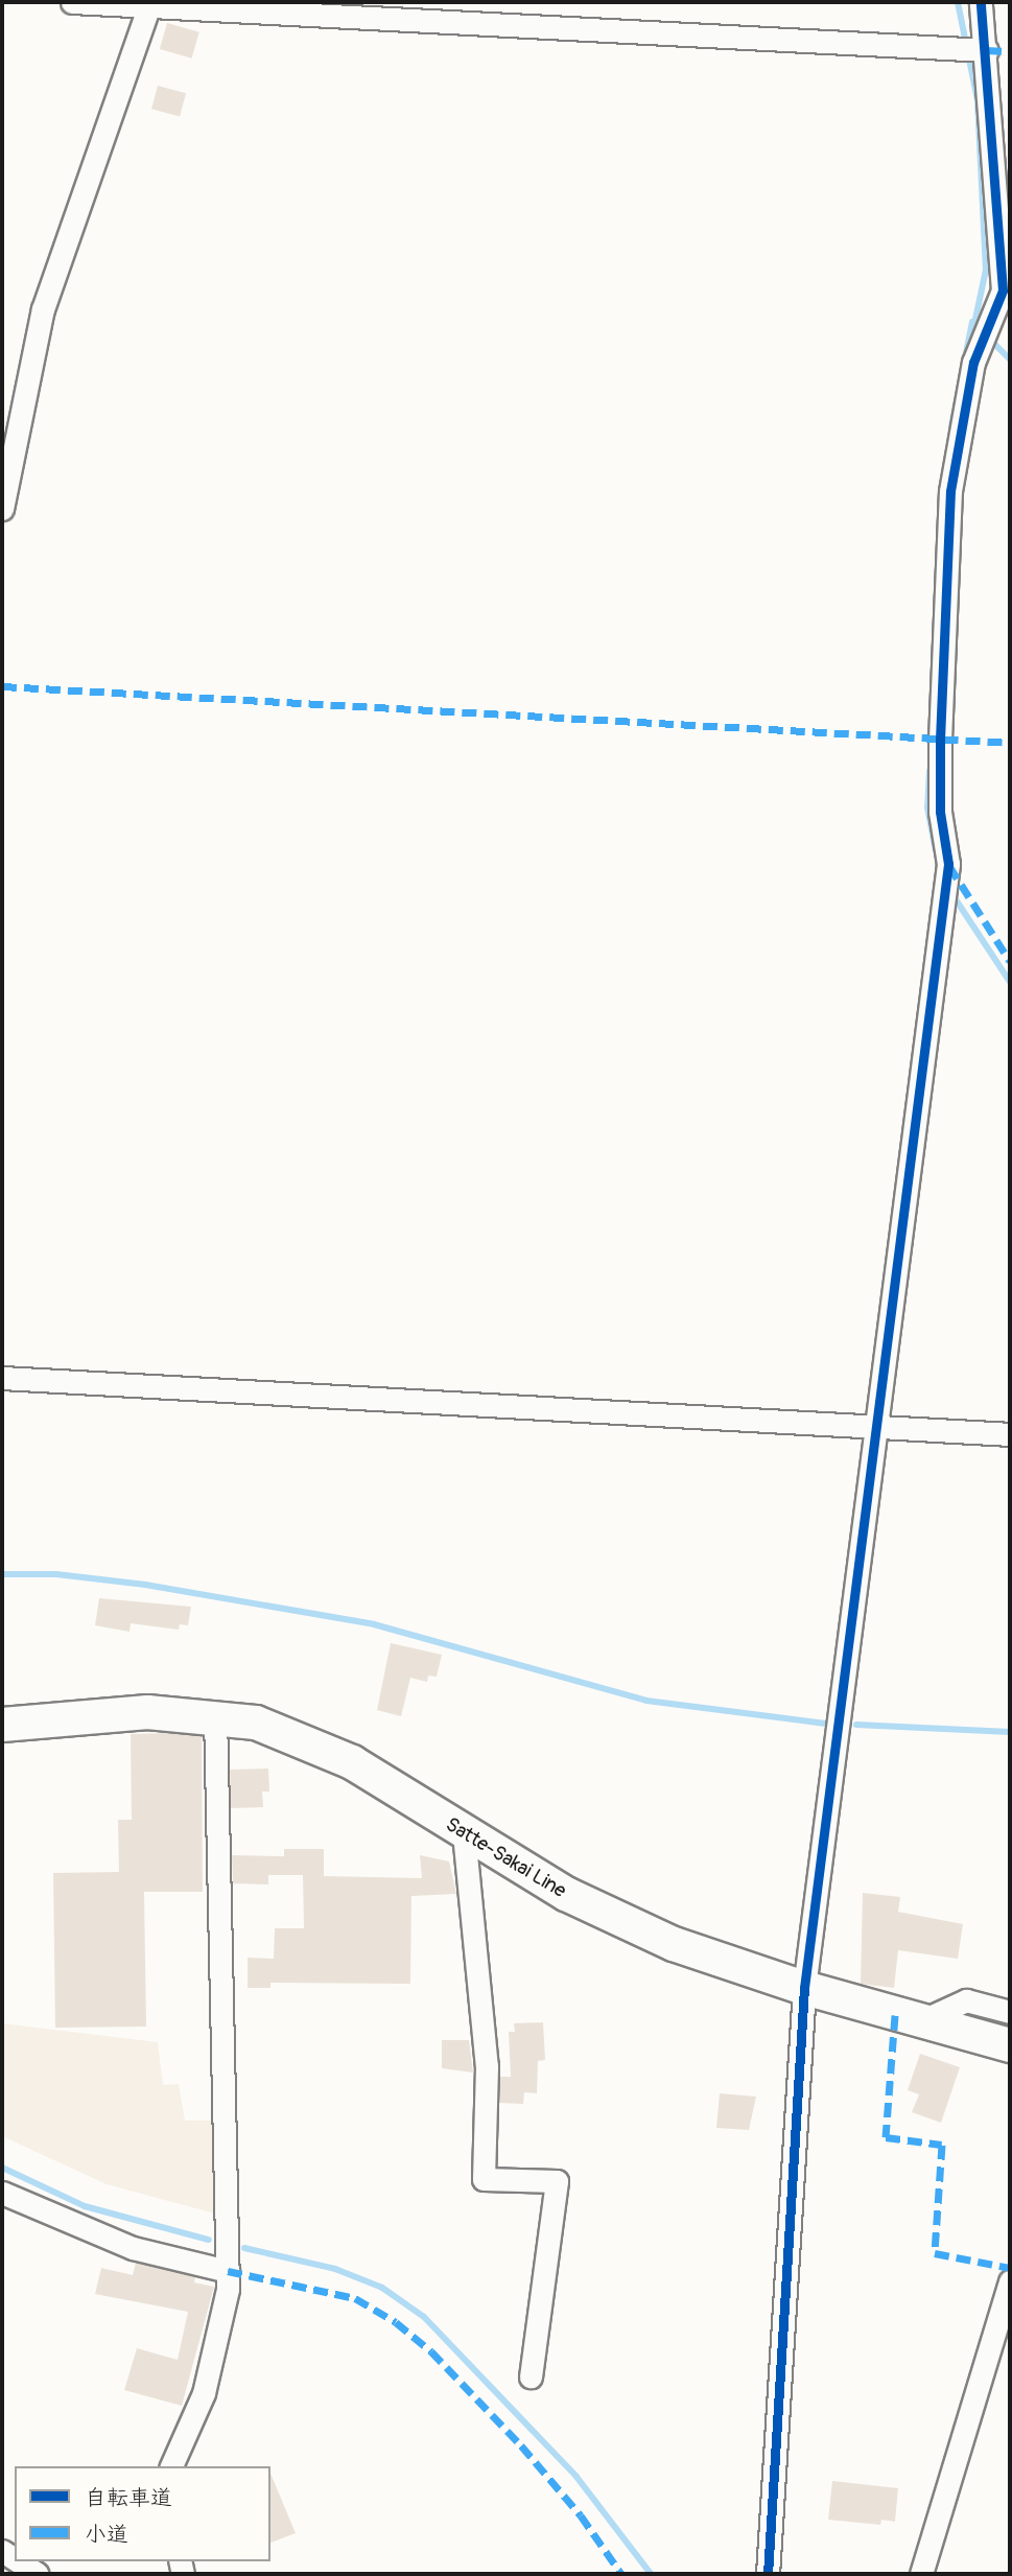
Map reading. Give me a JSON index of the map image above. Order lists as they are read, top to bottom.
{
  "streets": {
    "main road": ["Satte-Sakai Line"]
  },
  "legend": ["自転車道", "小道"]
}
